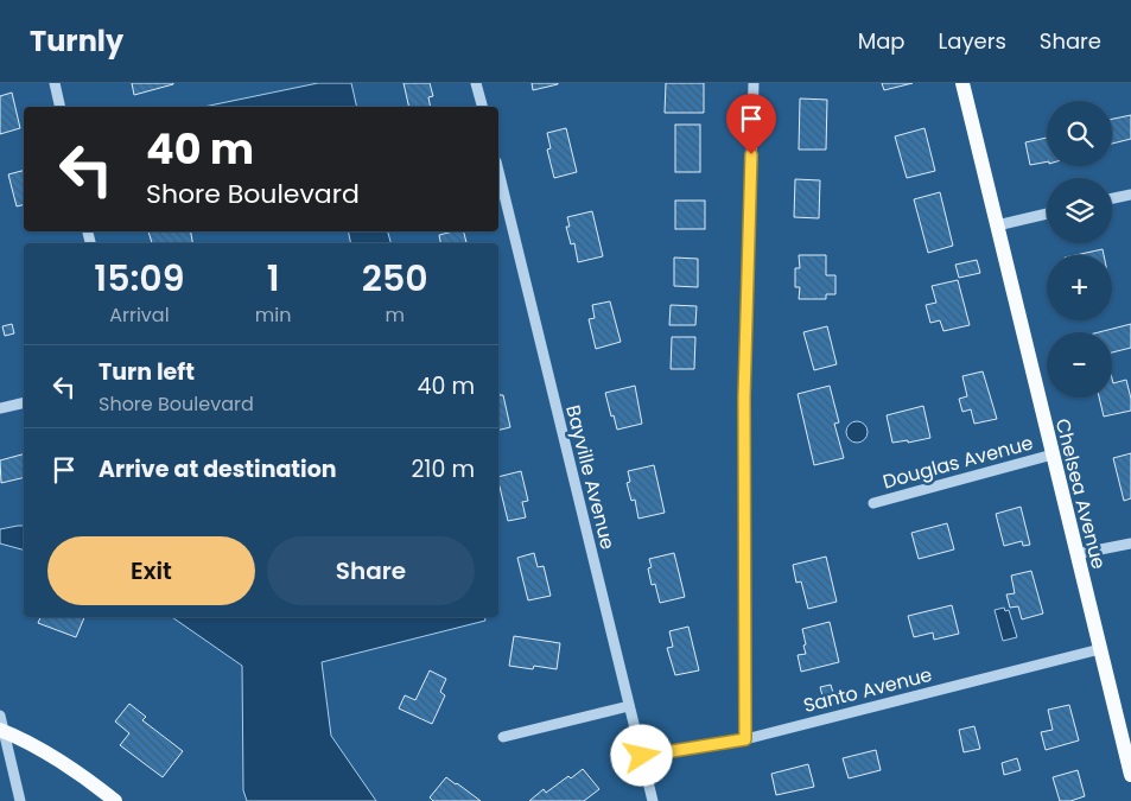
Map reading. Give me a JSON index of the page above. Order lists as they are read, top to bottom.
{
  "streets": {
    "main road": ["Chelsea Avenue"],
    "street": ["Douglas Avenue", "Bayville Avenue", "Santo Avenue"]
  },
  "crossings": [
    ["Douglas Avenue", "Chelsea Avenue"],
    ["Bayville Avenue", "Santo Avenue"],
    ["Chelsea Avenue", "Santo Avenue"]
  ],
  "page": {
    "header": "Turnly",
    "nav": ["Map", "Layers", "Share"],
    "map_buttons": ["+", "−"],
    "turn": ["40 m", "Shore Boulevard"],
    "eta": [
      "15:09",
      "Arrival",
      "1",
      "min",
      "250",
      "m"
    ],
    "list": [
      {
        "name": "Turn left",
        "note": "Shore Boulevard",
        "value": "40 m"
      },
      {
        "name": "Arrive at destination",
        "value": "210 m"
      }
    ],
    "buttons": ["Exit", "Share"]
  }
}
